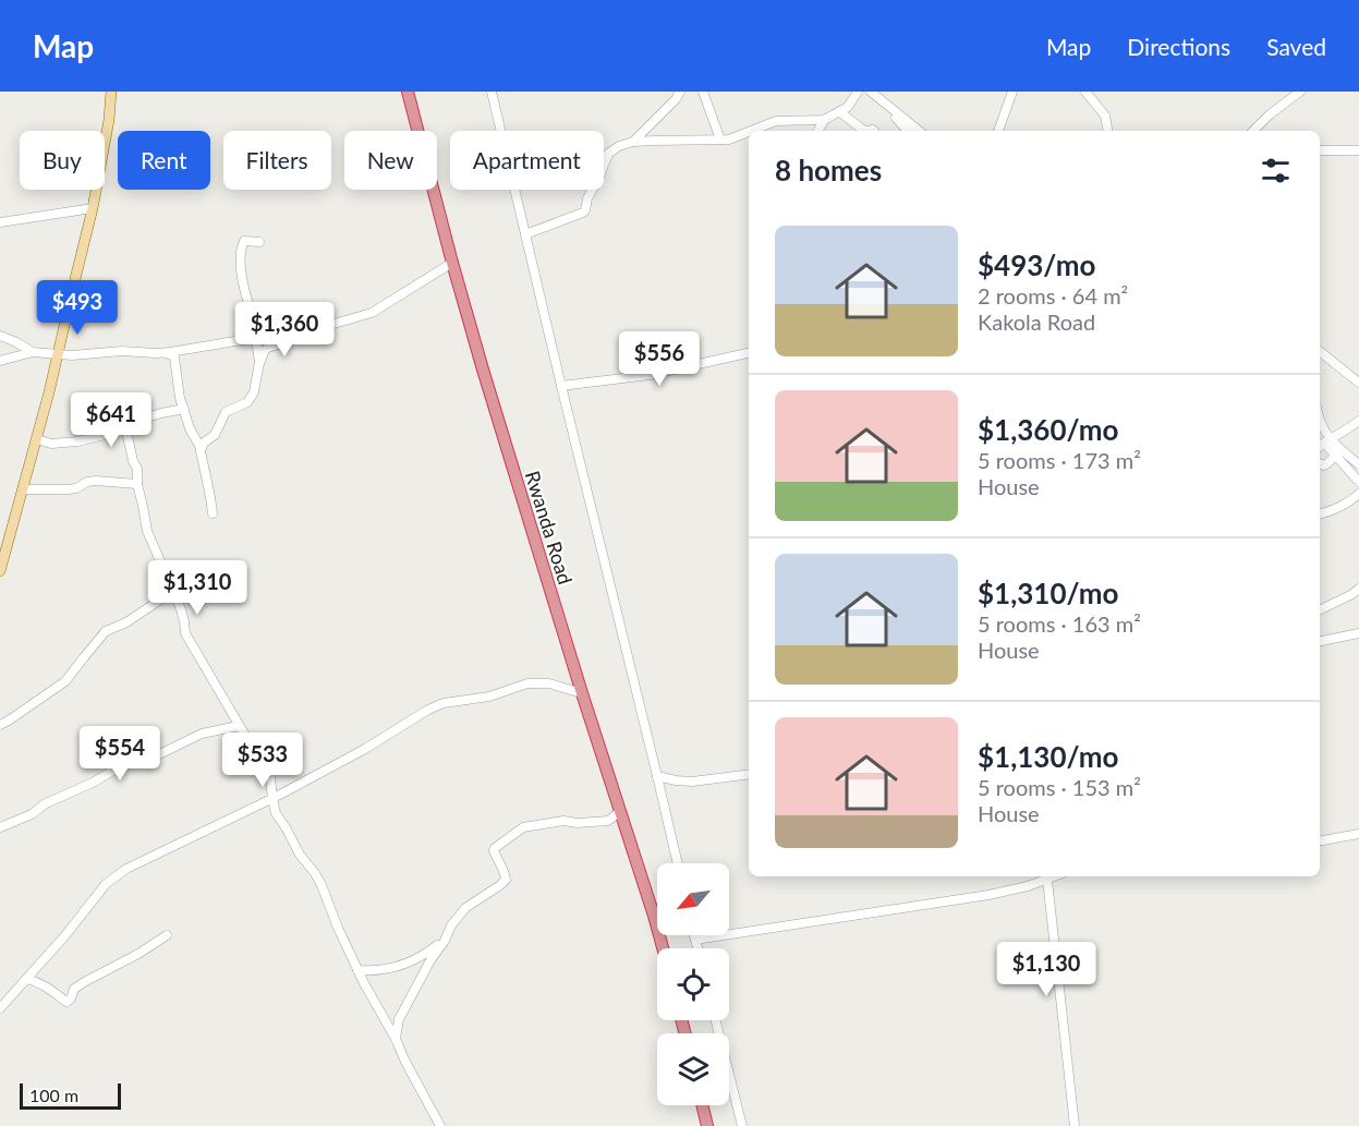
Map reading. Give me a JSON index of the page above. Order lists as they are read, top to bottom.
{
  "streets": {
    "highway": ["Rwanda Road"]
  },
  "scale_bar": "100 m",
  "north": "bottom left",
  "page": {
    "header": "Map",
    "nav": ["Map", "Directions", "Saved"],
    "chip": [
      "Buy",
      "Rent",
      "Filters",
      "New",
      "Apartment"
    ],
    "heading": "8 homes",
    "list": [
      {
        "name": "$493/mo",
        "note": "2 rooms · 64 m² · Kakola Road"
      },
      {
        "name": "$1,360/mo",
        "note": "5 rooms · 173 m² · House"
      },
      {
        "name": "$1,310/mo",
        "note": "5 rooms · 163 m² · House"
      },
      {
        "name": "$1,130/mo",
        "note": "5 rooms · 153 m² · House"
      }
    ],
    "price": [
      "$493",
      "$1,360",
      "$556",
      "$641",
      "$1,310",
      "$554",
      "$533",
      "$1,130"
    ],
    "scale": "100 m"
  }
}
